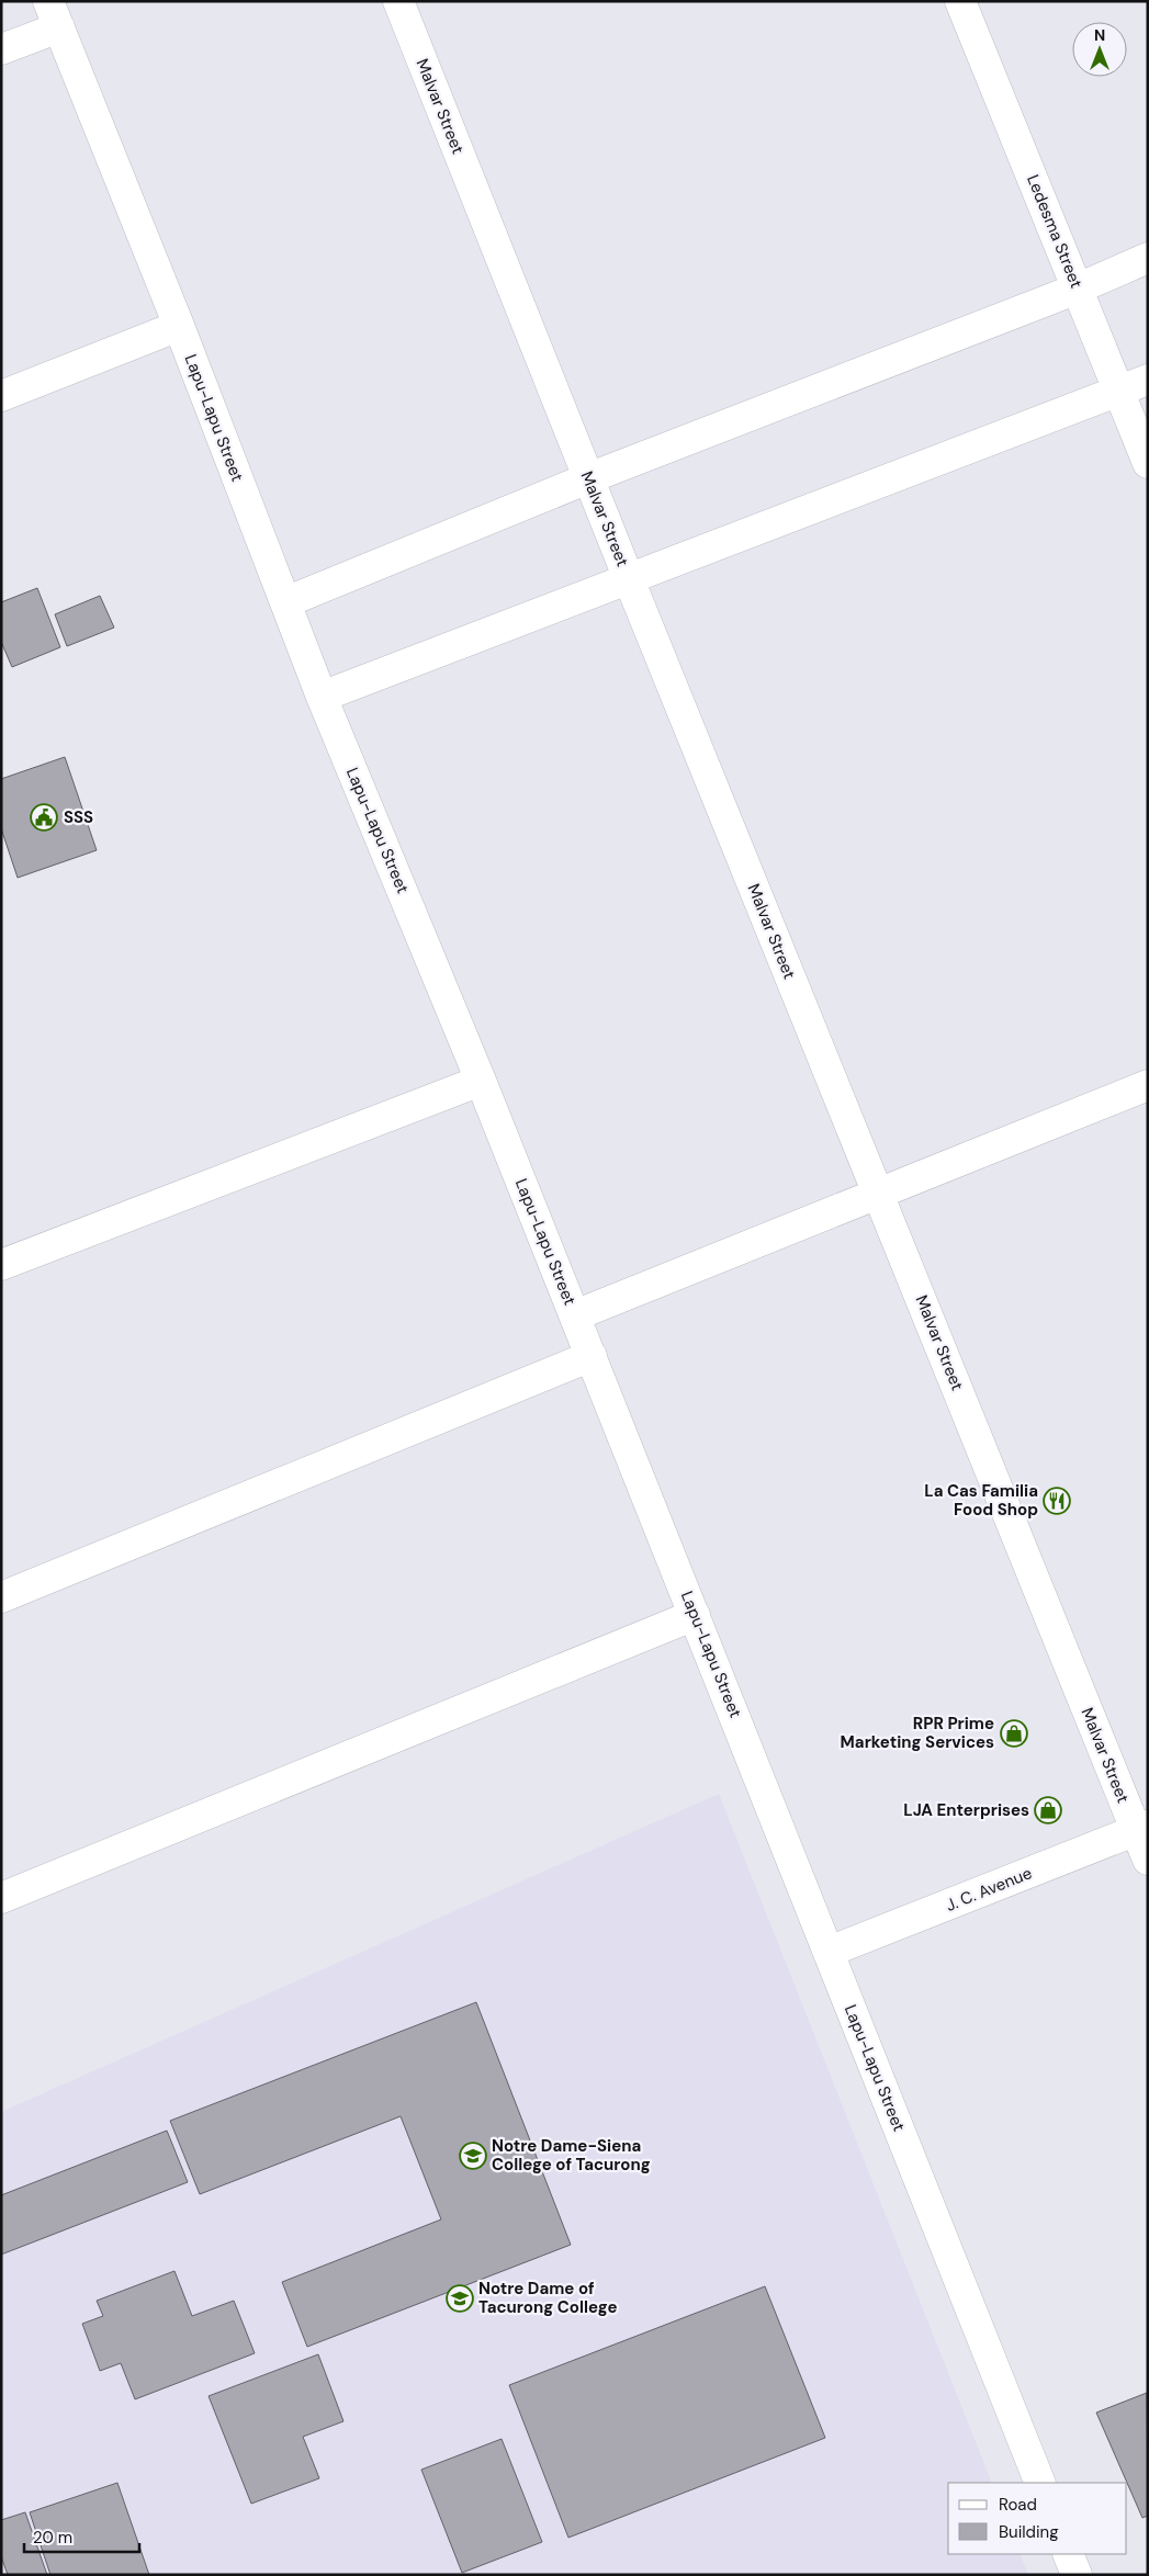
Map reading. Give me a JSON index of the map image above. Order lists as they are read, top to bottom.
{
  "streets": {
    "street": [
      "Malvar Street",
      "Ledesma Street",
      "Lapu-Lapu Street",
      "J. C. Avenue"
    ]
  },
  "crossings": [
    ["Malvar Street", "J. C. Avenue"],
    ["Lapu-Lapu Street", "J. C. Avenue"]
  ],
  "places": {
    "public building": ["SSS"],
    "restaurant": ["La Cas Familia Food Shop"],
    "shop": ["RPR Prime Marketing Services", "LJA Enterprises"],
    "school or university": ["Notre Dame-Siena College of Tacurong", "Notre Dame of Tacurong College"]
  },
  "legend": ["Road", "Building"],
  "scale_bar": "20 m",
  "north": "top"
}
